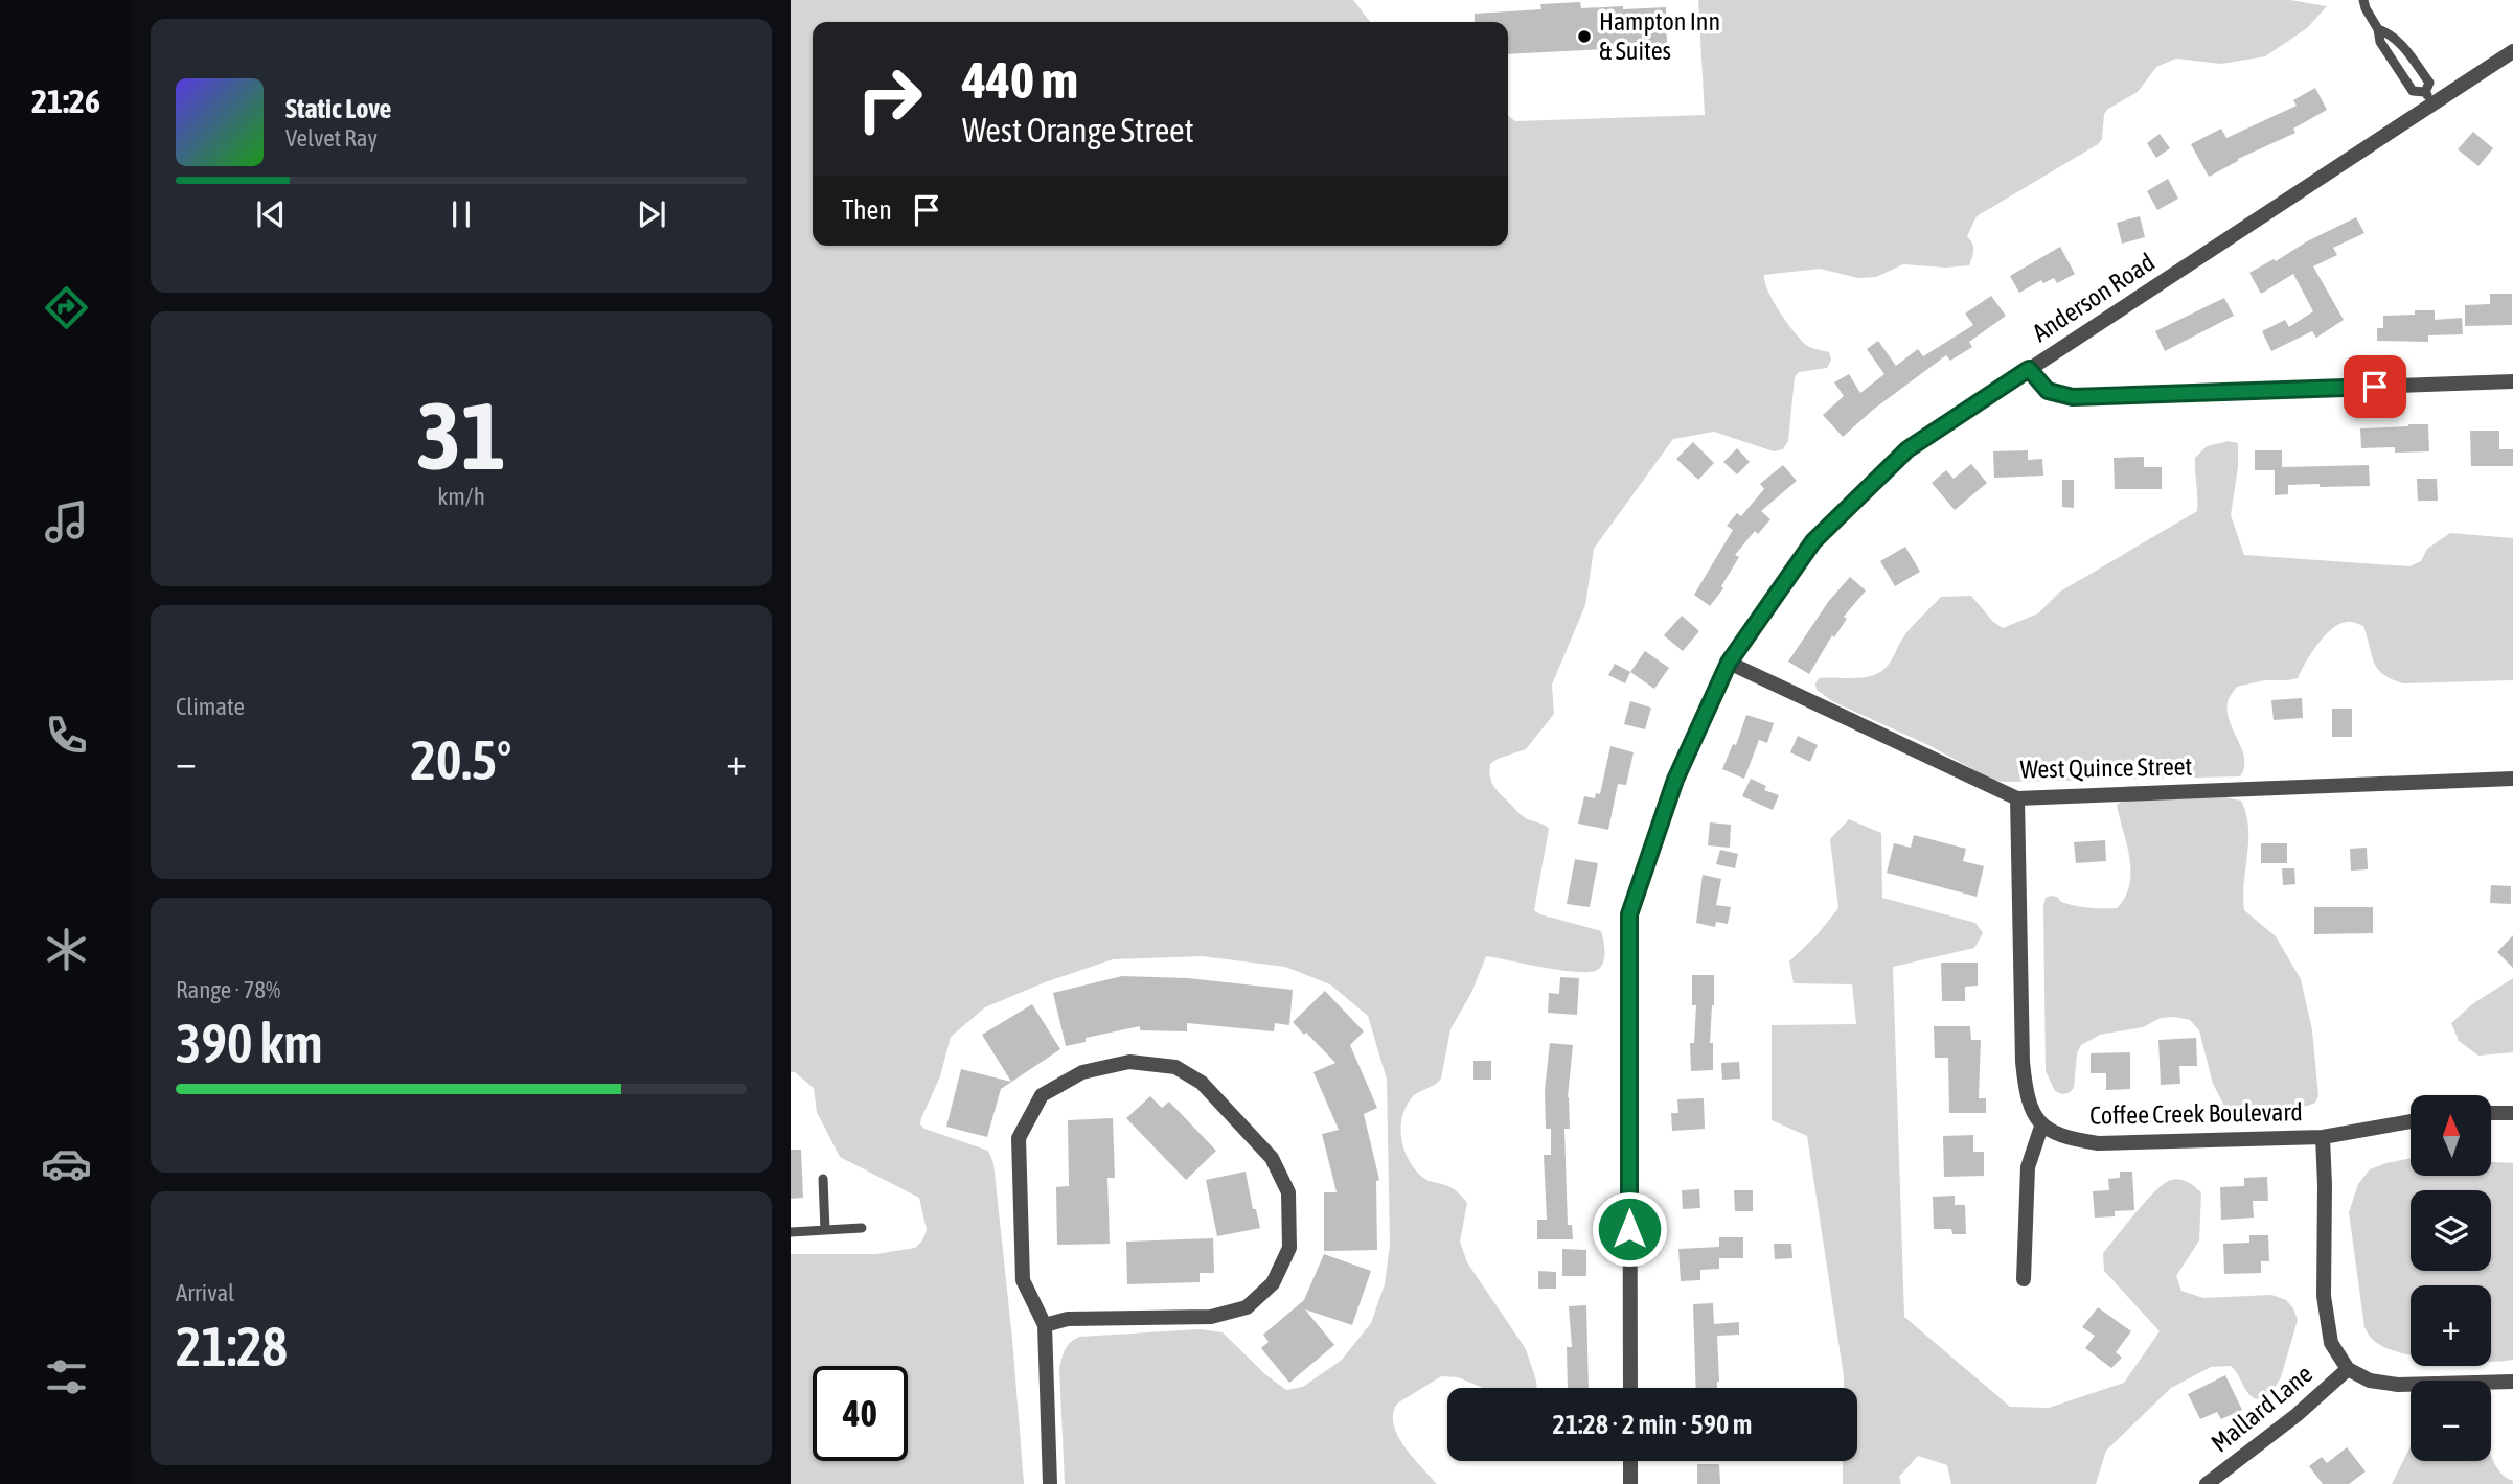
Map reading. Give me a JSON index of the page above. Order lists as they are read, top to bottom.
{
  "streets": {
    "street": [
      "Anderson Road",
      "West Quince Street",
      "Coffee Creek Boulevard",
      "Mallard Lane"
    ]
  },
  "crossings": [
    ["Anderson Road", "West Quince Street"],
    ["Coffee Creek Boulevard", "Mallard Lane"]
  ],
  "places": ["Hampton Inn & Suites"],
  "north": "top",
  "page": {
    "tabs": "21:26",
    "turn": ["440 m", "West Orange Street"],
    "song": ["Static Love", "Velvet Ray"],
    "then": "Then",
    "tile": [
      ["31", "km/h"],
      "Climate",
      ["Range · 78%", "390 km"],
      ["Arrival", "21:28"]
    ],
    "heat": ["−", "20.5°", "+"],
    "map_buttons": ["+", "−"],
    "limit": "40",
    "trip": "21:28 · 2 min · 590 m"
  }
}
